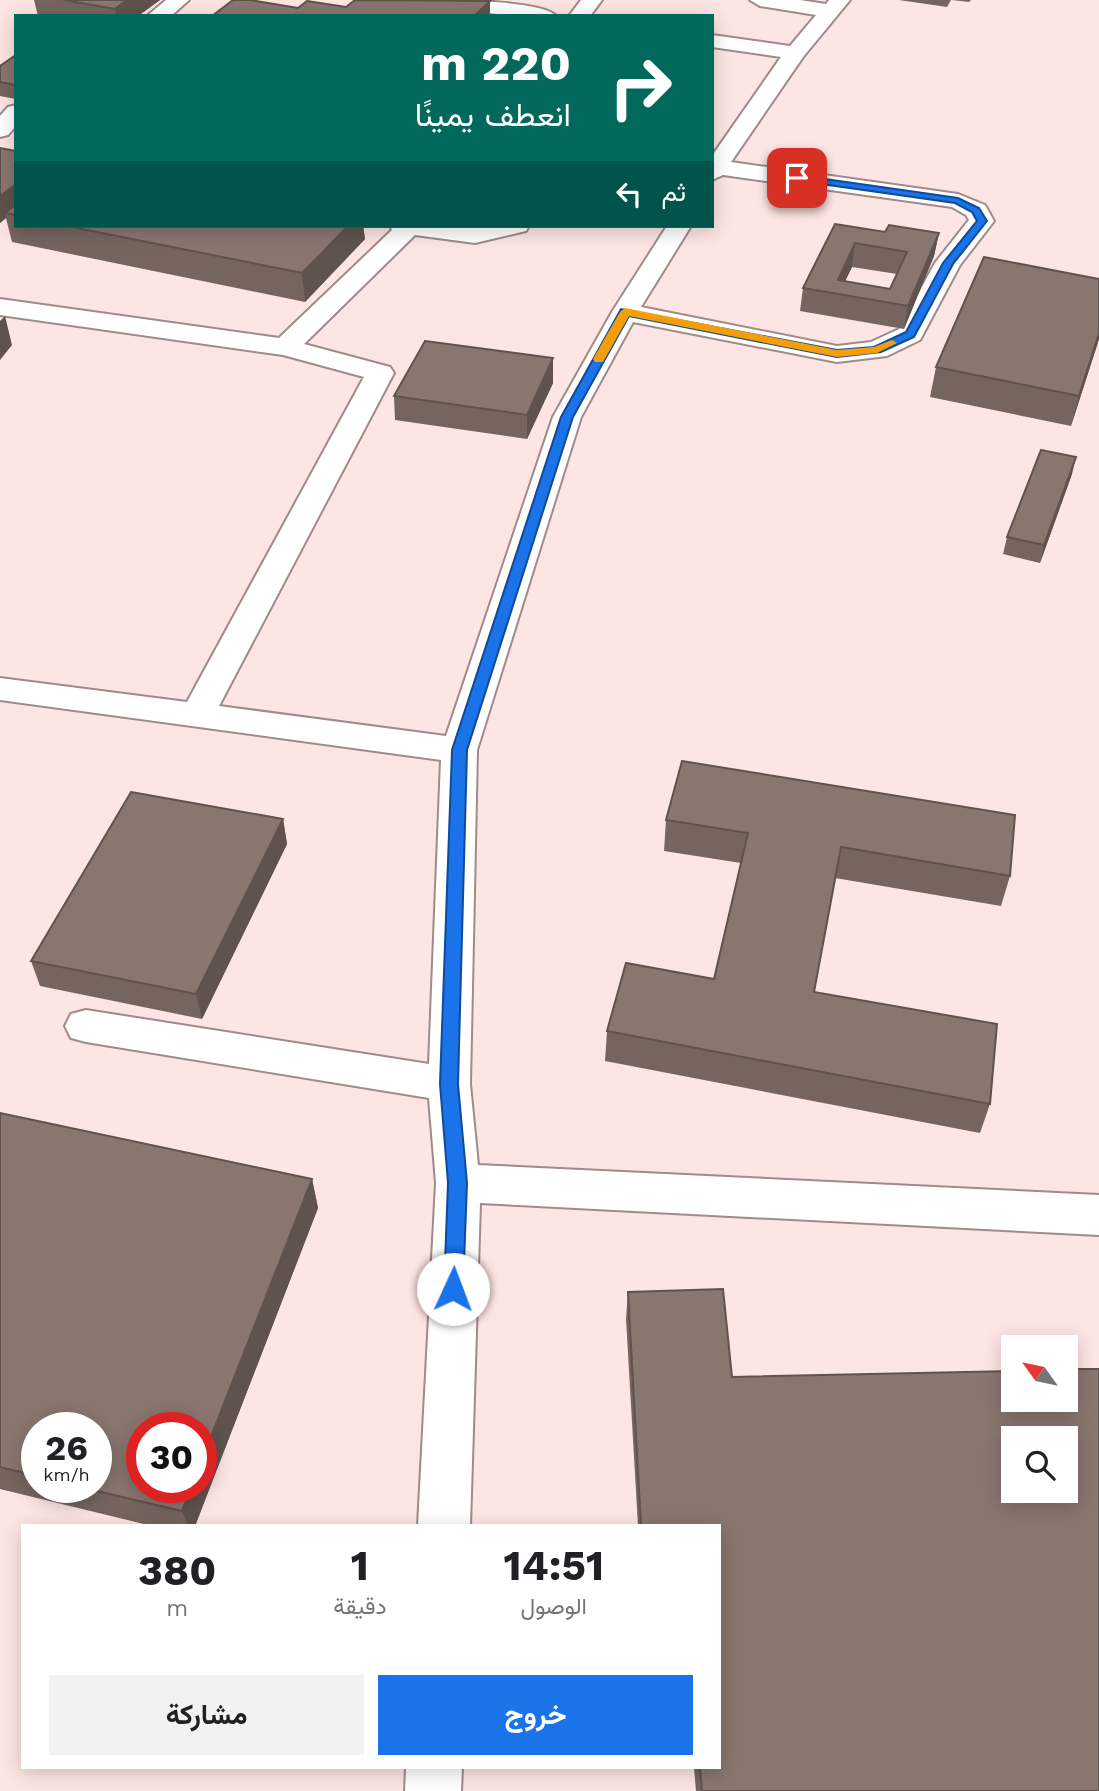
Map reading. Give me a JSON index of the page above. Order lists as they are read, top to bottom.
{
  "north": "top left",
  "page": {
    "turn": ["220 m", "انعطف يمينًا"],
    "then": "ثم",
    "speed": "26 km/h",
    "limit": "30",
    "eta": [
      "14:51",
      "الوصول",
      "1",
      "دقيقة",
      "380",
      "m"
    ],
    "buttons": ["خروج", "مشاركة"]
  }
}
